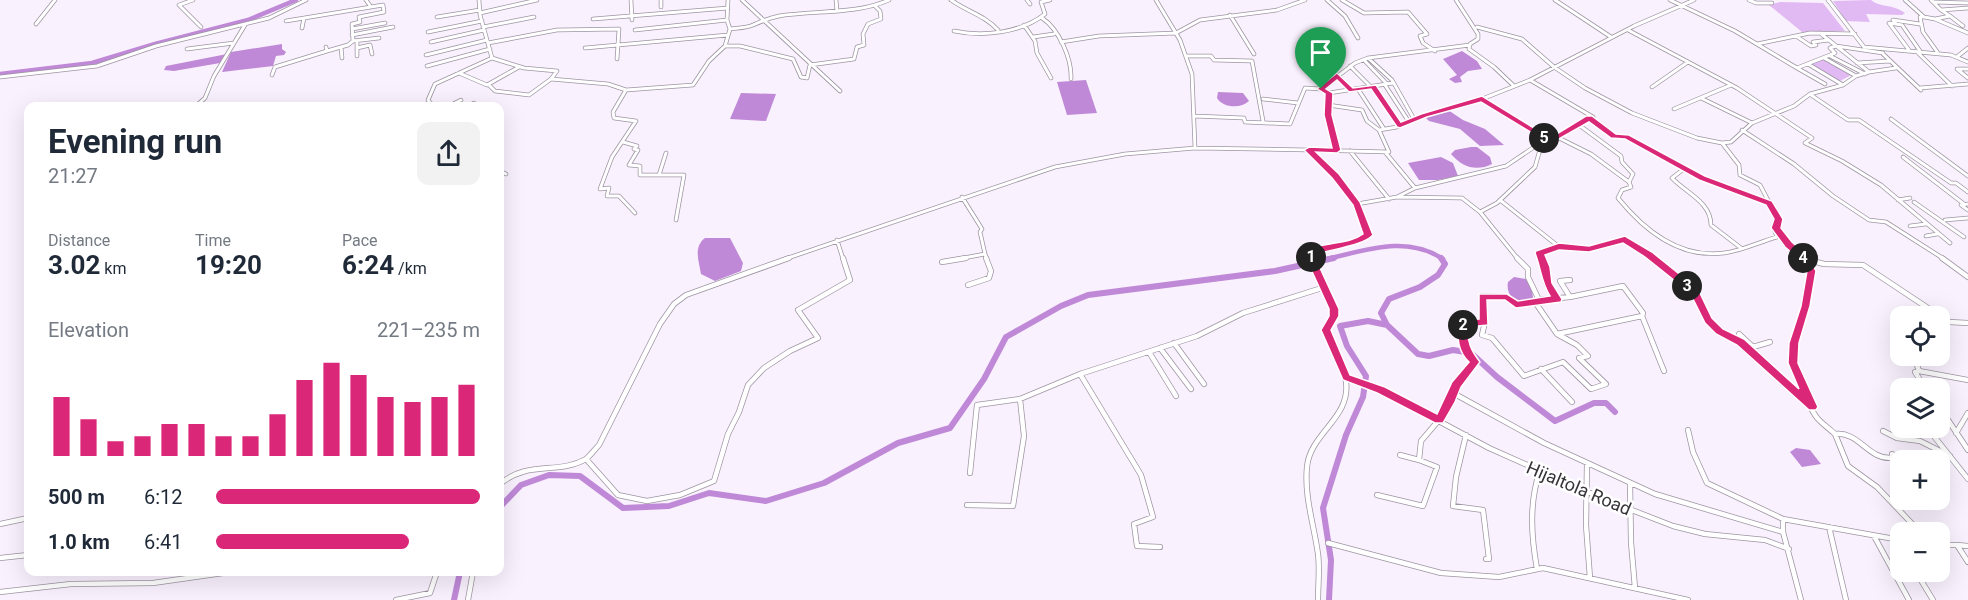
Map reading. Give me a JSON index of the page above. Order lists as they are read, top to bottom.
{
  "streets": {
    "street": ["Hijaltola Road"]
  },
  "page": {
    "heading": ["Evening run", "21:27"],
    "pins": [
      "5",
      "1",
      "4",
      "3",
      "2"
    ],
    "stats": [
      ["Distance", "3.02 km"],
      ["Time", "19:20"],
      ["Pace", "6:24 /km"]
    ],
    "map_buttons": ["+", "−"],
    "chart": ["Elevation", "221–235 m"],
    "list": [
      {
        "name": "500 m",
        "note": "6:12"
      },
      {
        "name": "1.0 km",
        "note": "6:41"
      }
    ]
  }
}
